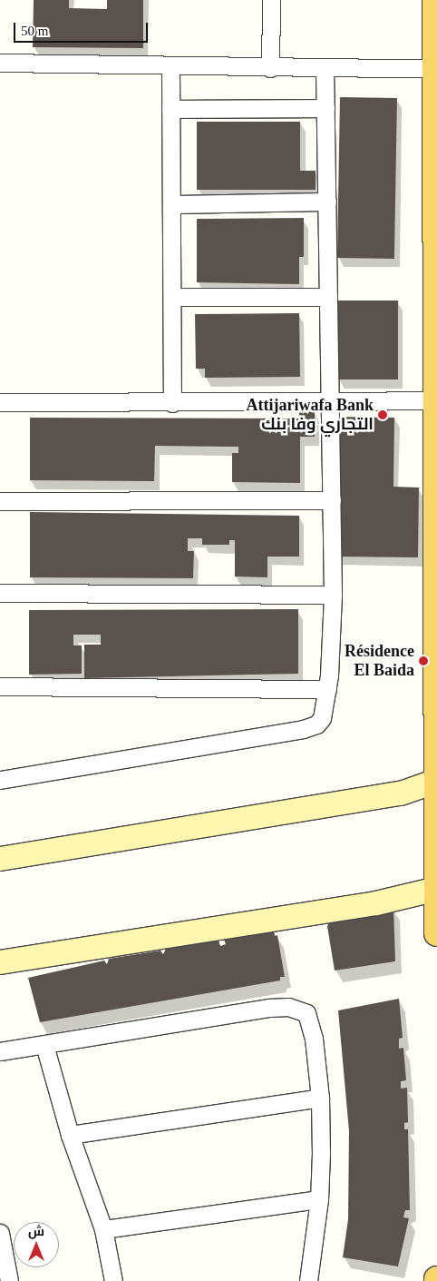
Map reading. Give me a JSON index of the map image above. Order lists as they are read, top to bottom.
{
  "places": ["Attijariwafa Bank التجاري وفا بنك", "Résidence El Baida"],
  "scale_bar": "50 m",
  "north": "top"
}
